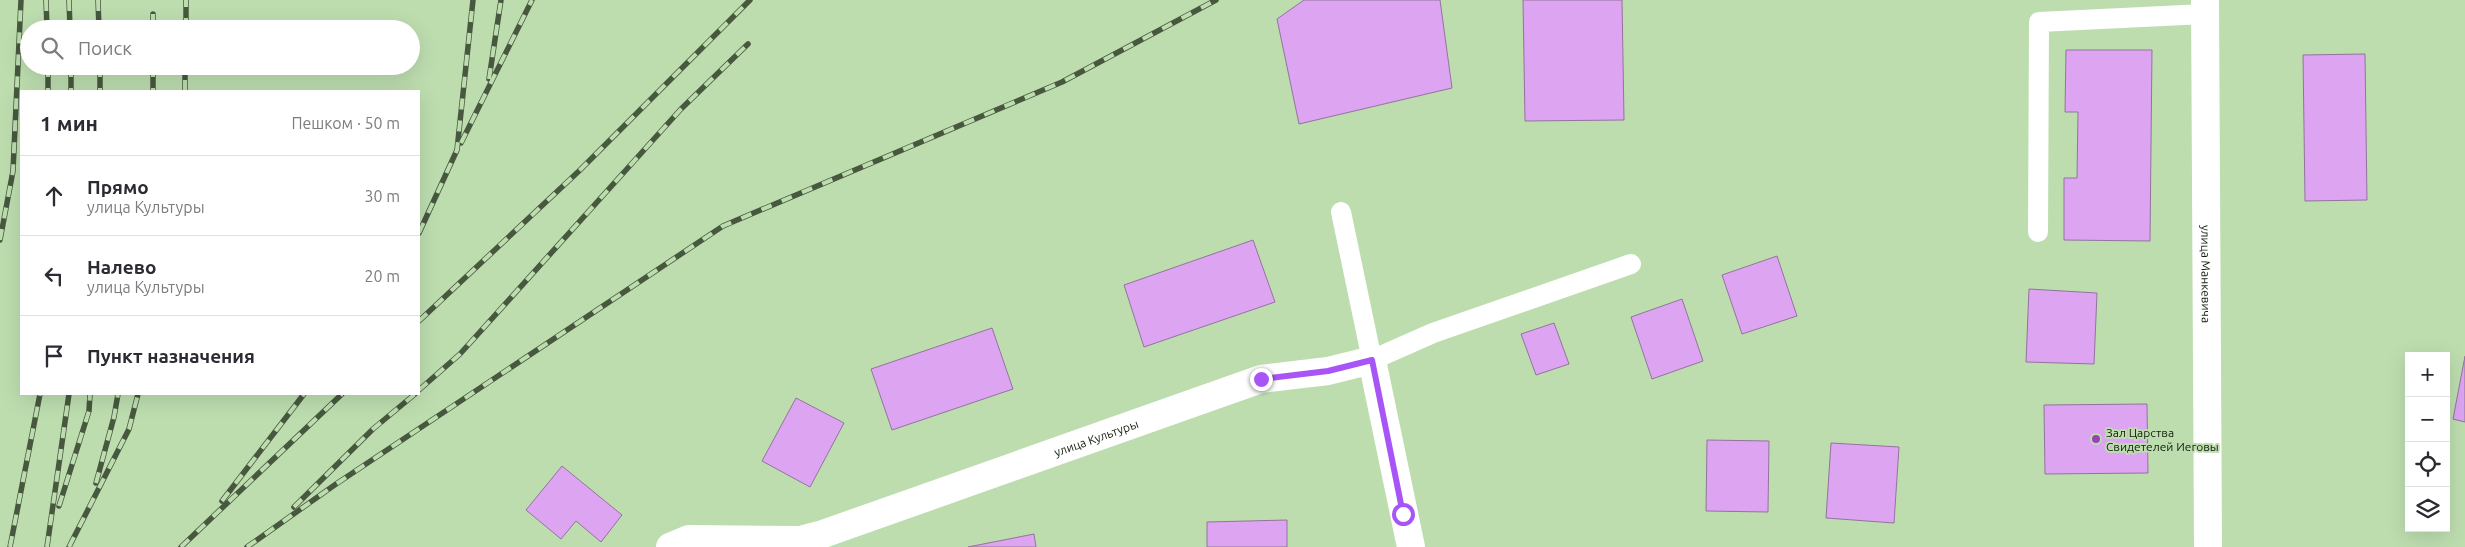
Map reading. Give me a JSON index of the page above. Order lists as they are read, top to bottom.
{
  "streets": {
    "street": ["улица Манкевича", "улица Культуры"]
  },
  "places": ["Зал Царства Свидетелей Иеговы"],
  "page": {
    "search": "Поиск",
    "heading": ["1 мин", "Пешком · 50 m"],
    "list": [
      ["Прямо", "улица Культуры", "30 m"],
      ["Налево", "улица Культуры", "20 m"],
      "Пункт назначения"
    ],
    "map_buttons": ["+", "−"]
  }
}
